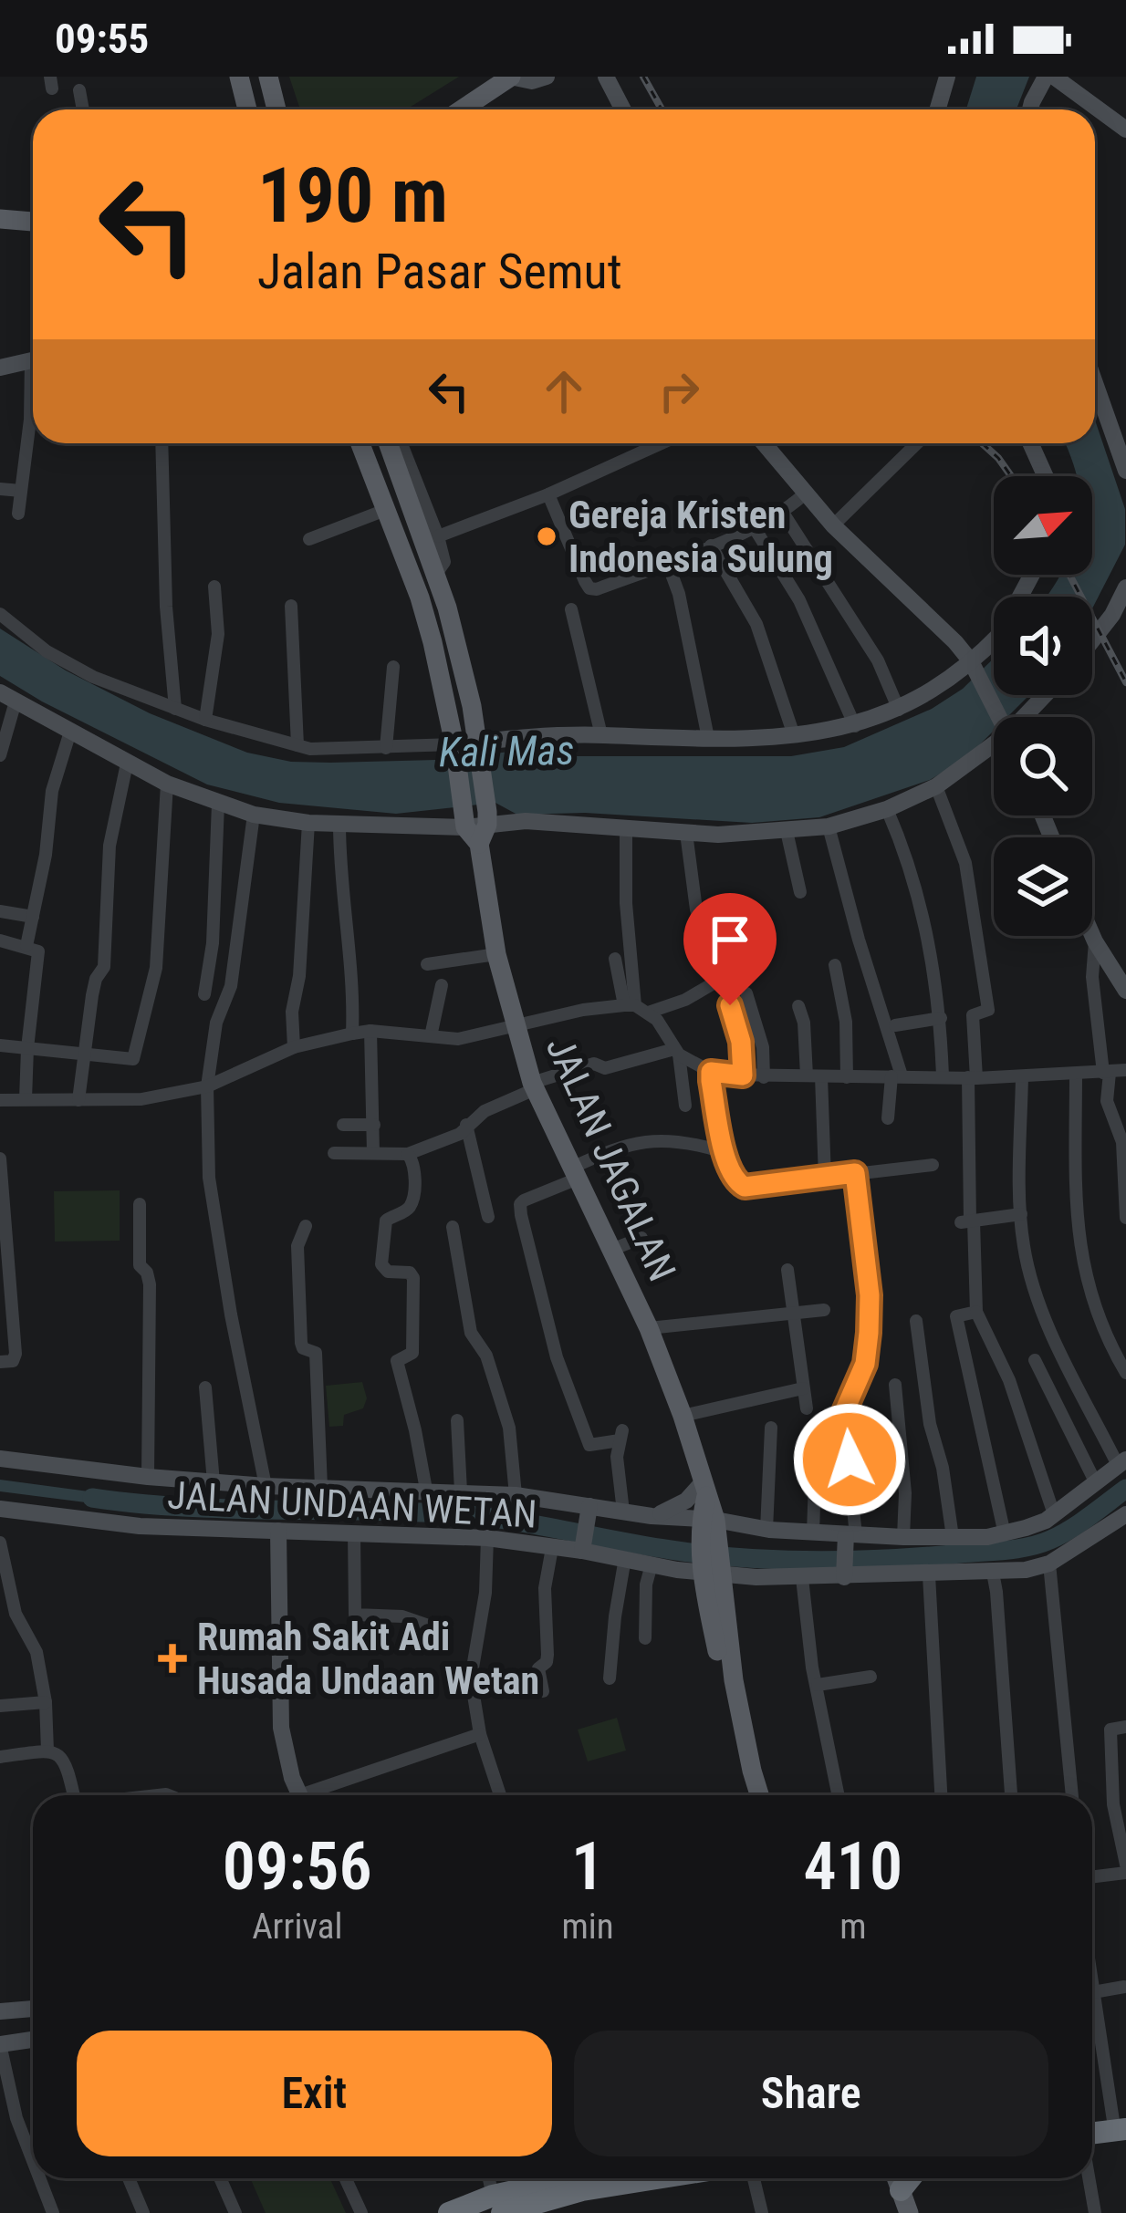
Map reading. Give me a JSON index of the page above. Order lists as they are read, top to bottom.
{
  "streets": {
    "main road": ["JALAN JAGALAN"],
    "street": ["JALAN UNDAAN WETAN"]
  },
  "water": ["Kali Mas"],
  "places": {
    "other": ["Gereja Kristen Indonesia Sulung"],
    "health": ["Rumah Sakit Adi Husada Undaan Wetan"]
  },
  "north": "top right",
  "page": {
    "status": "09:55",
    "turn": ["190 m", "Jalan Pasar Semut"],
    "eta": [
      "09:56",
      "Arrival",
      "1",
      "min",
      "410",
      "m"
    ],
    "buttons": ["Exit", "Share"]
  }
}
